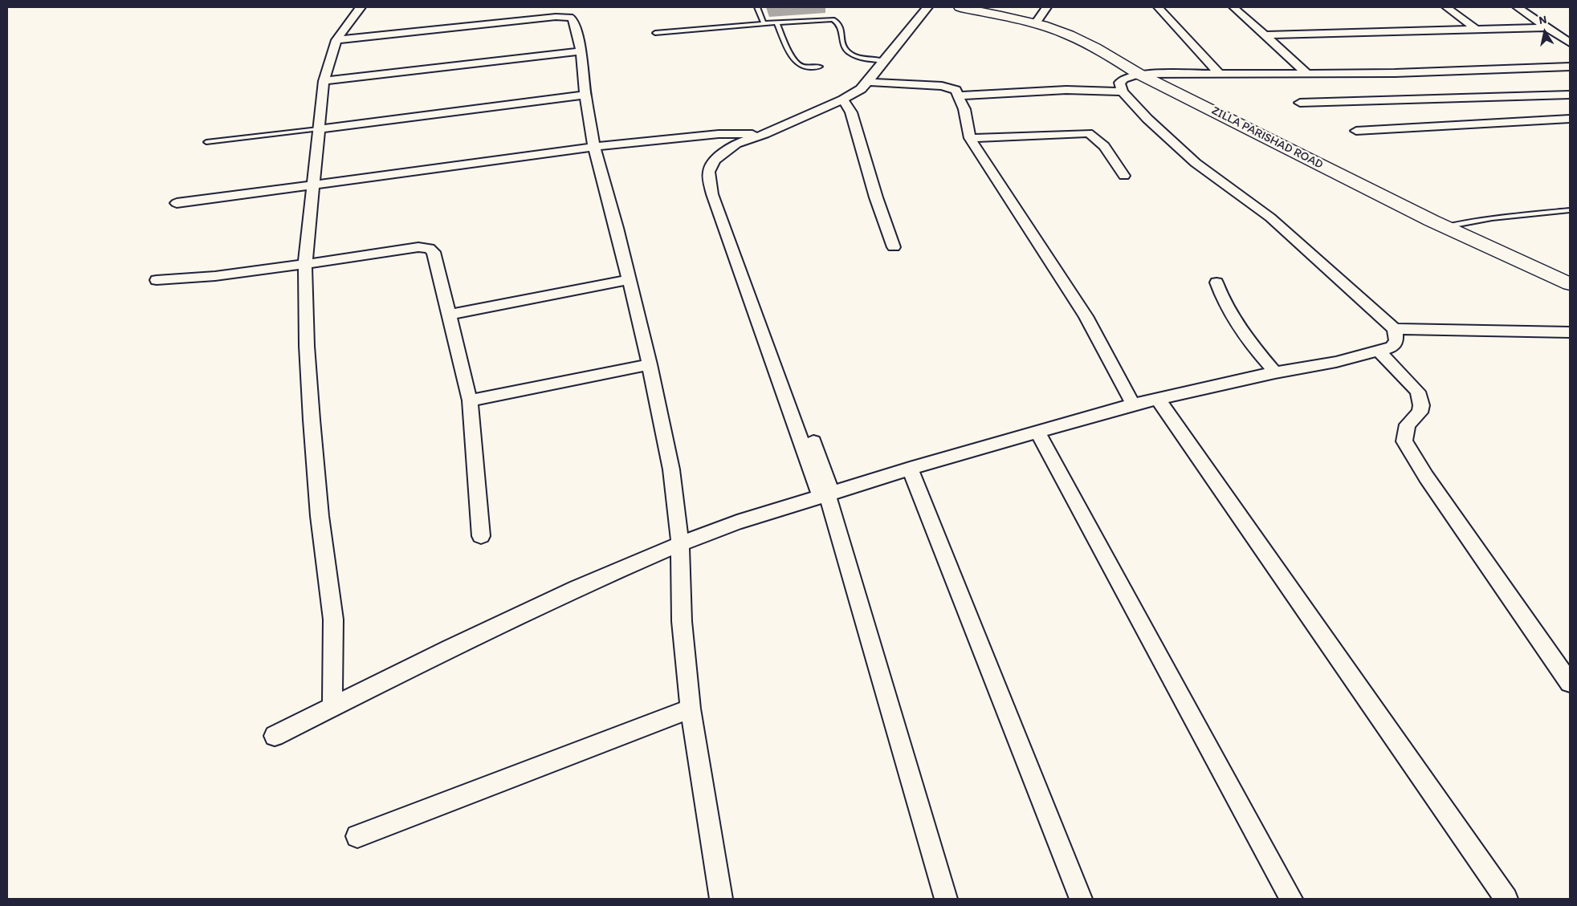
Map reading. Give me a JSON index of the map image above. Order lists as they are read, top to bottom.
{
  "streets": {
    "main road": ["ZILLA PARISHAD ROAD"]
  },
  "north": "top"
}
